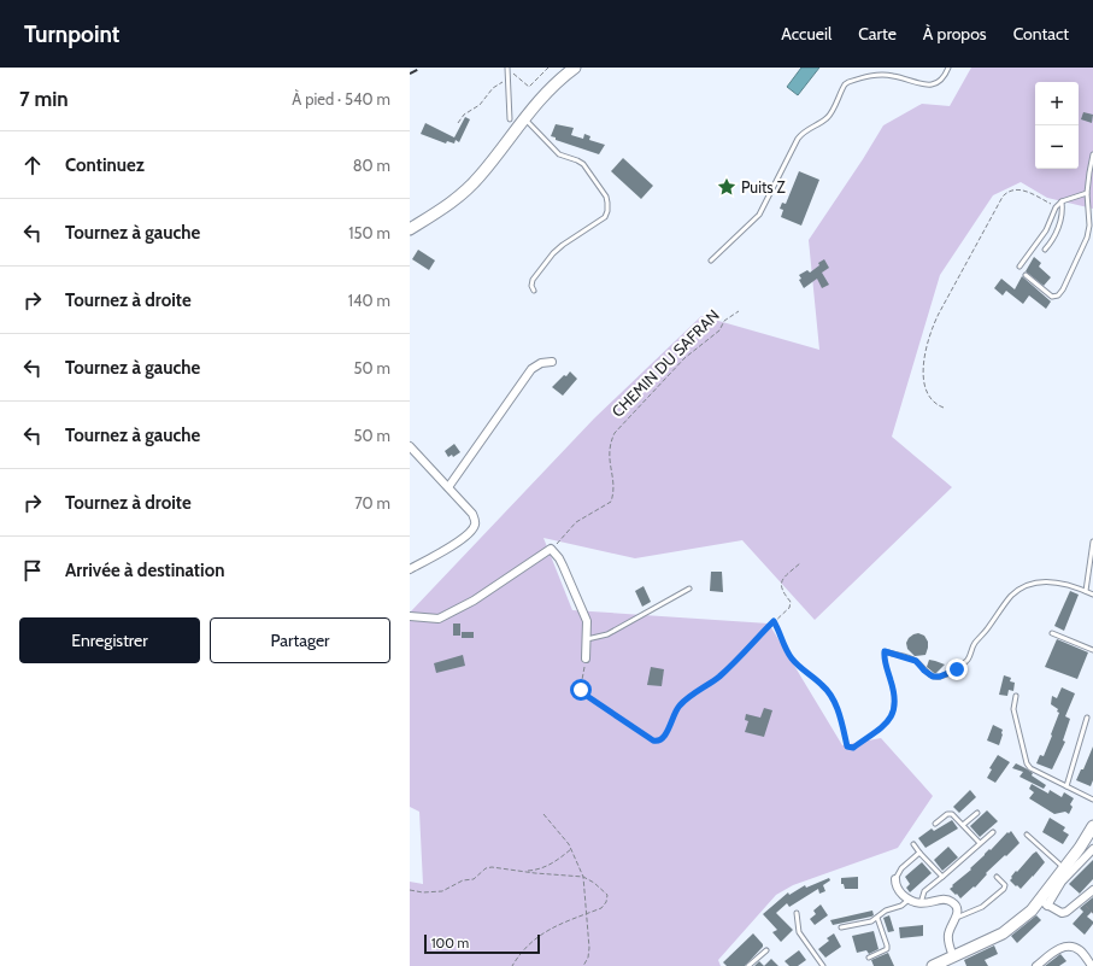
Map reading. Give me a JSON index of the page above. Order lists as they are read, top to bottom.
{
  "streets": {
    "path": ["CHEMIN DU SAFRAN"]
  },
  "places": {
    "place": ["Puits Z"]
  },
  "scale_bar": "100 m",
  "page": {
    "header": "Turnpoint",
    "nav": [
      "Accueil",
      "Carte",
      "À propos",
      "Contact"
    ],
    "heading": ["7 min", "À pied · 540 m"],
    "map_buttons": ["+", "−"],
    "list": [
      ["Continuez", "80 m"],
      ["Tournez à gauche", "150 m"],
      ["Tournez à droite", "140 m"],
      ["Tournez à gauche", "50 m"],
      ["Tournez à gauche", "50 m"],
      ["Tournez à droite", "70 m"],
      "Arrivée à destination"
    ],
    "buttons": ["Enregistrer", "Partager"],
    "scale": "100 m"
  }
}
